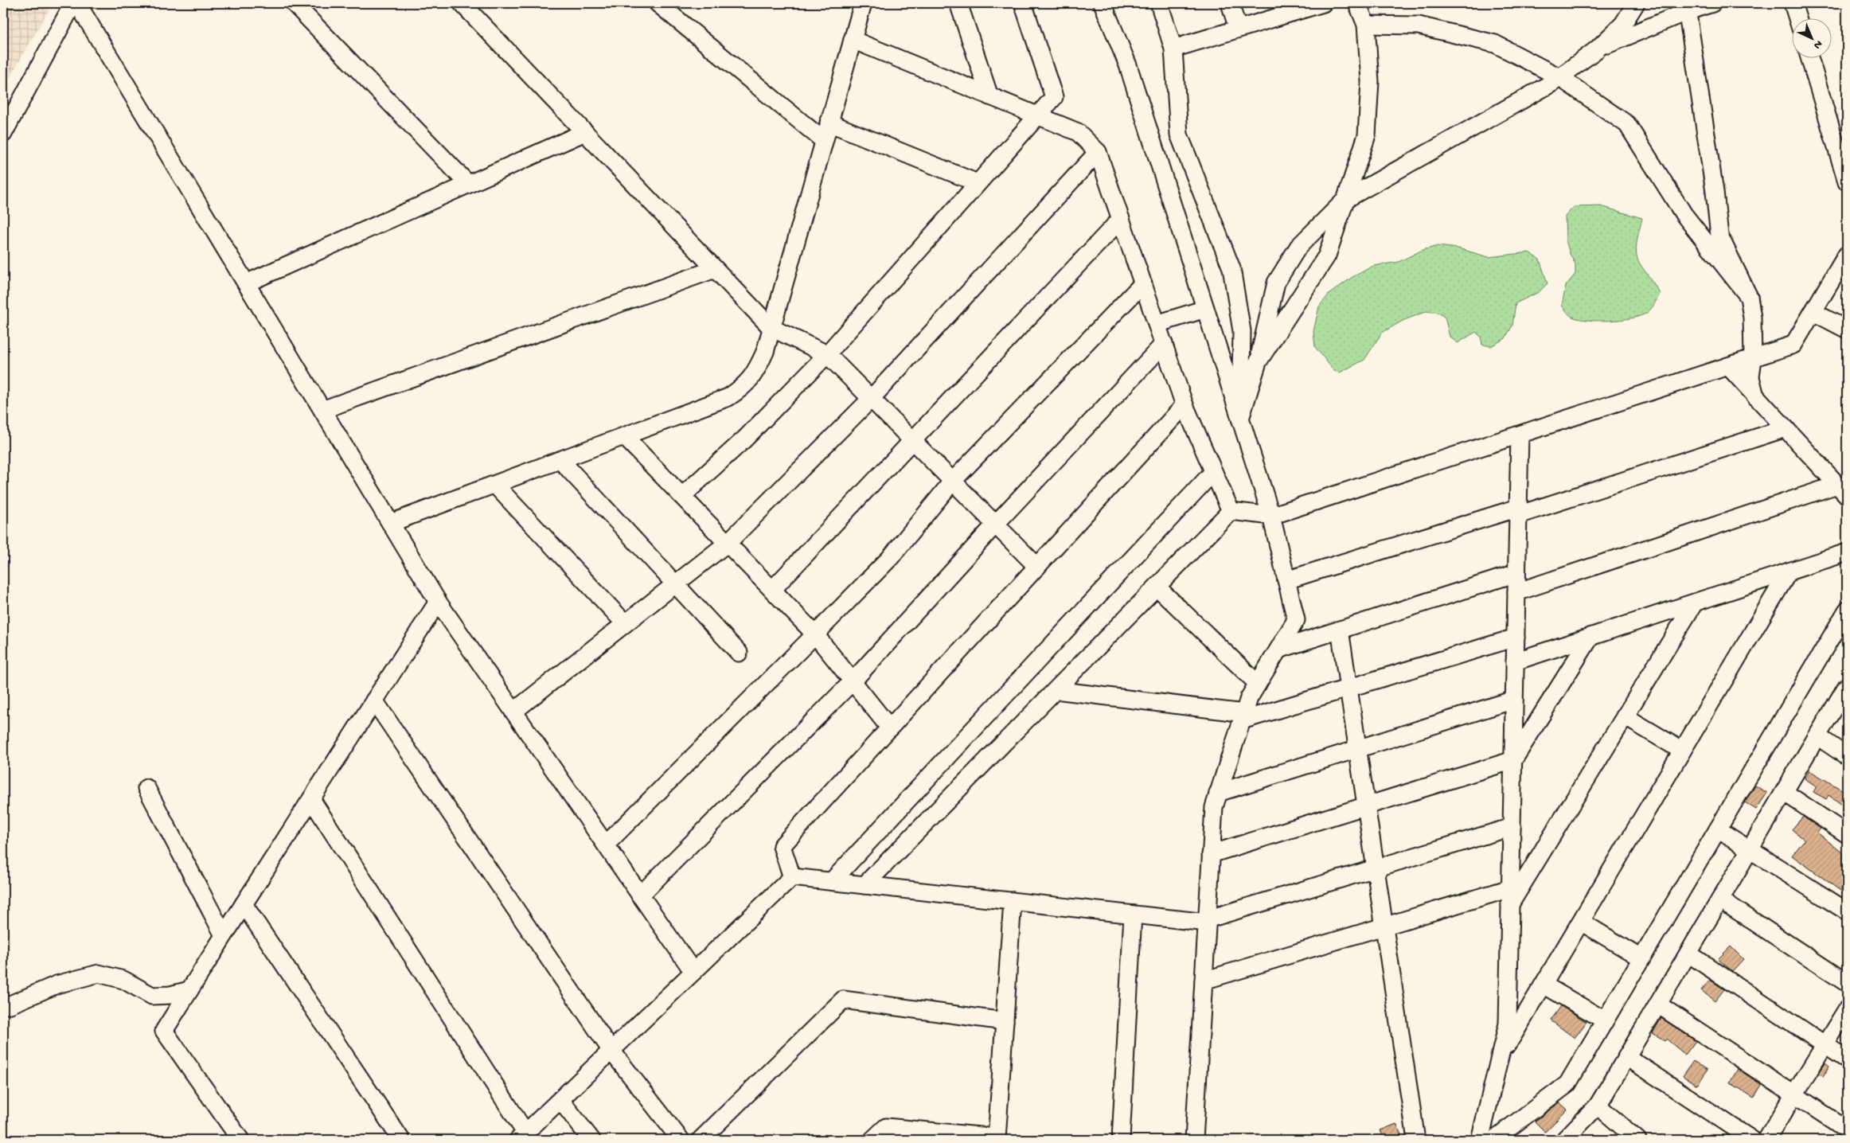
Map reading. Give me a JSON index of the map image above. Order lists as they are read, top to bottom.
{
  "north": "bottom right"
}
